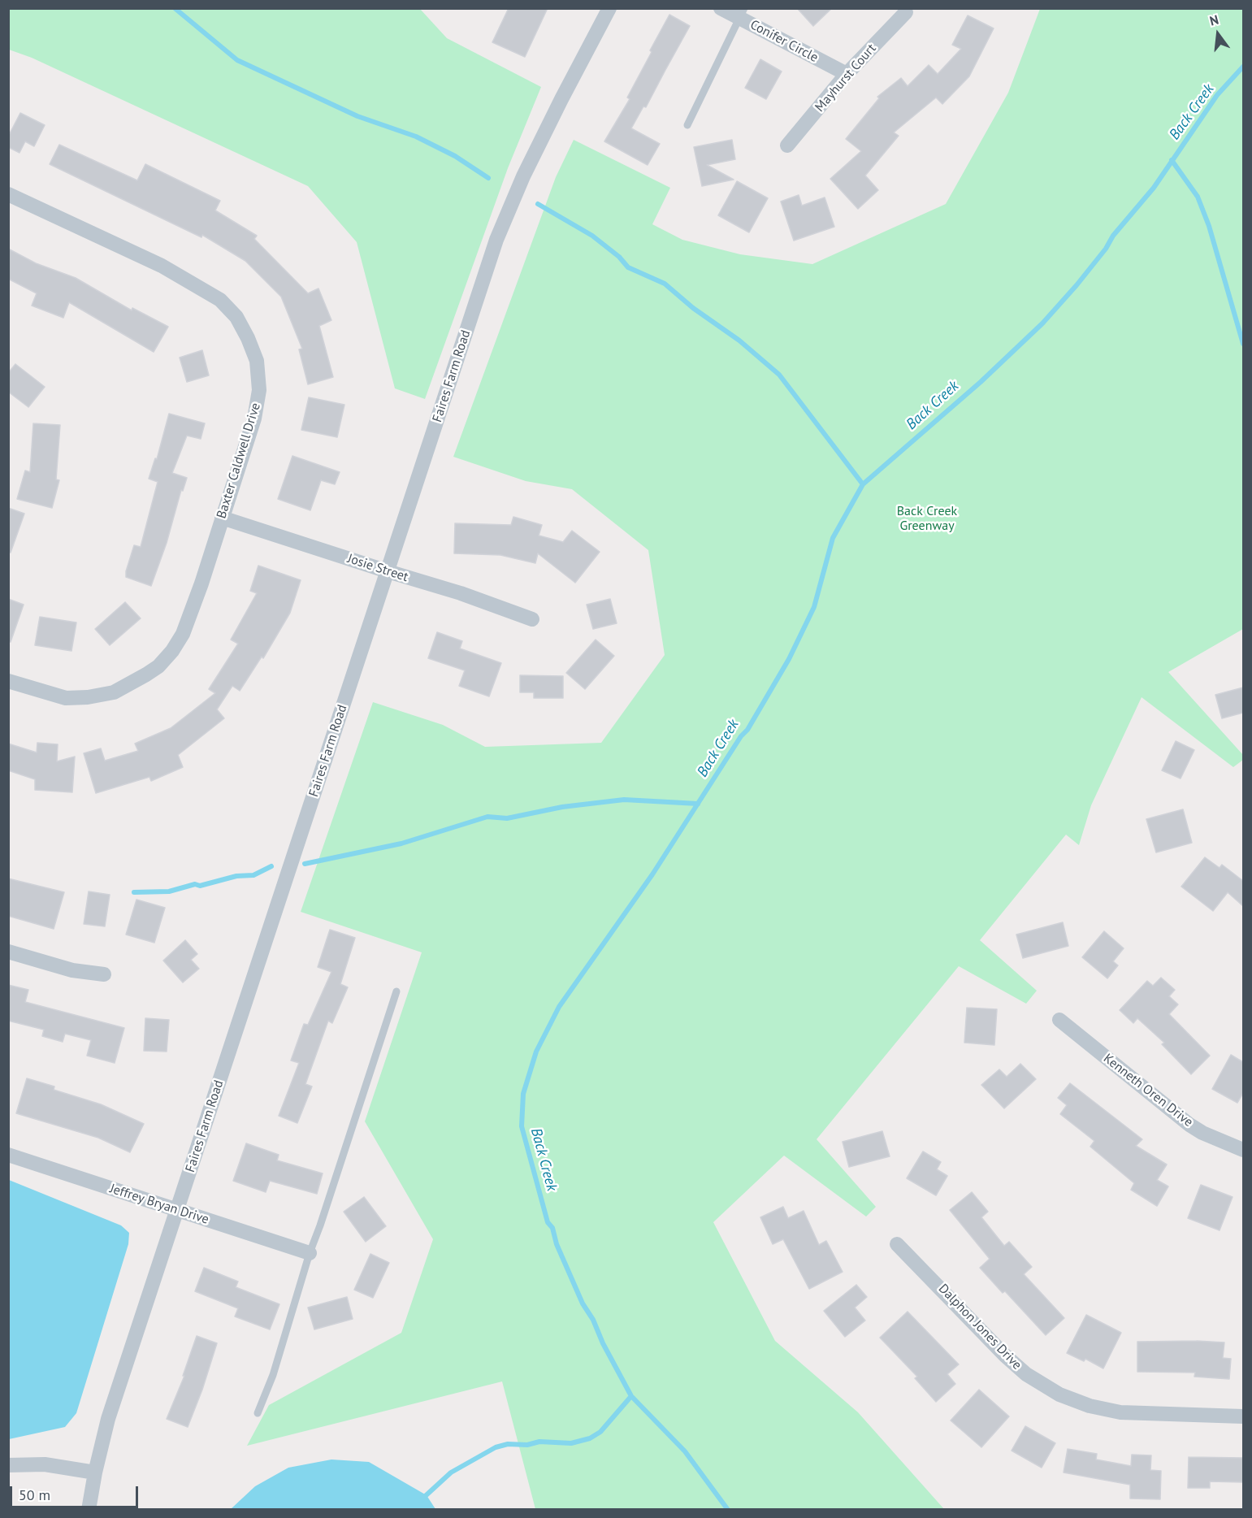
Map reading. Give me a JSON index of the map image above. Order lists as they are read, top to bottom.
{
  "streets": {
    "street": [
      "Conifer Circle",
      "Mayhurst Court",
      "Faires Farm Road",
      "Baxter Caldwell Drive",
      "Josie Street",
      "Kenneth Oren Drive",
      "Jeffrey Bryan Drive",
      "Dalphon Jones Drive"
    ]
  },
  "crossings": [
    ["Conifer Circle", "Mayhurst Court"],
    ["Faires Farm Road", "Josie Street"],
    ["Faires Farm Road", "Jeffrey Bryan Drive"],
    ["Baxter Caldwell Drive", "Josie Street"]
  ],
  "water": ["Back Creek"],
  "parks": ["Back Creek Greenway"],
  "scale_bar": "50 m",
  "north": "top"
}
